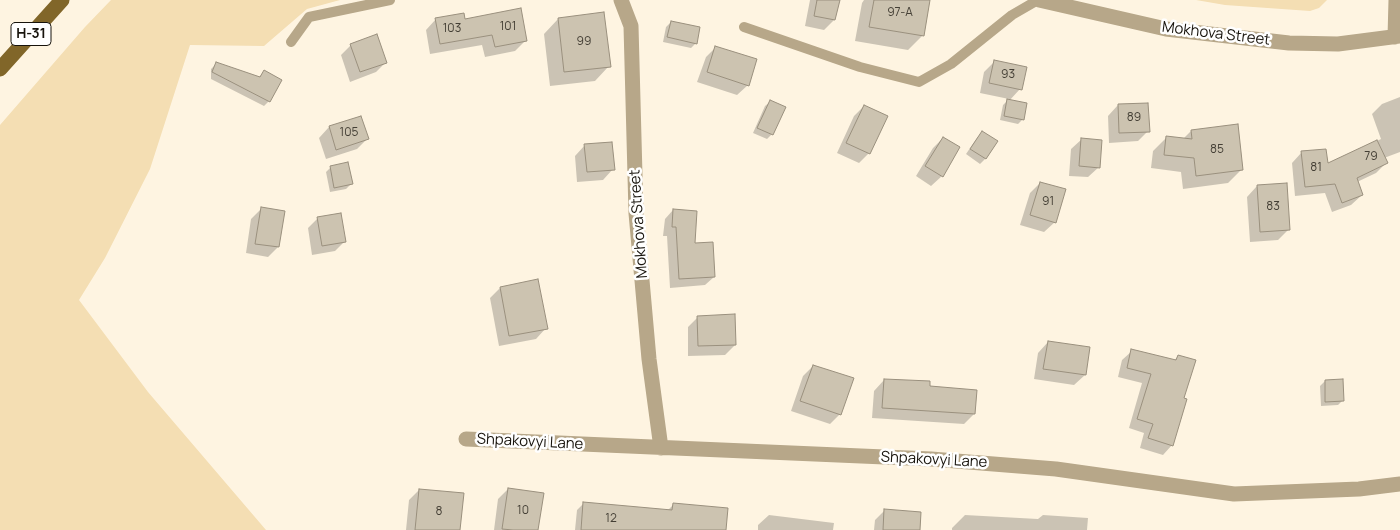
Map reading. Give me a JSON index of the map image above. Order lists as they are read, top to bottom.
{
  "streets": {
    "main road": ["Н-31"],
    "street": ["Mokhova Street", "Shpakovyi Lane"]
  },
  "crossings": [
    ["Mokhova Street", "Shpakovyi Lane"]
  ],
  "house_numbers": [
    "97-А",
    "101",
    "103",
    "99",
    "93",
    "89",
    "105",
    "85",
    "79",
    "81",
    "91",
    "83",
    "10",
    "8",
    "12"
  ]
}
